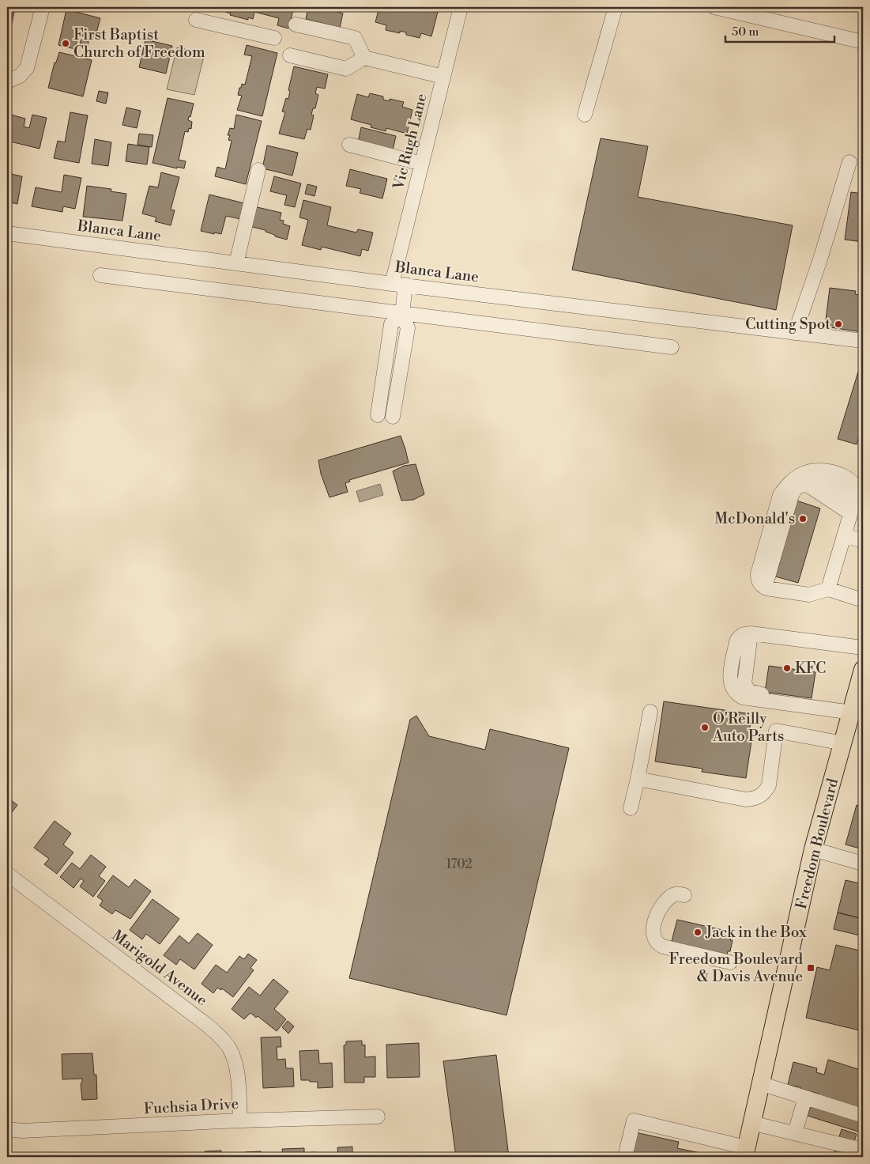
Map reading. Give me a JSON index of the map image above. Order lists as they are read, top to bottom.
{
  "streets": {
    "main road": ["Freedom Boulevard"],
    "street": [
      "Vic Rugh Lane",
      "Blanca Lane",
      "Marigold Avenue",
      "Fuchsia Drive"
    ]
  },
  "crossings": [
    ["Vic Rugh Lane", "Blanca Lane"],
    ["Marigold Avenue", "Fuchsia Drive"]
  ],
  "places": {
    "other": [
      "First Baptist Church of Freedom",
      "Cutting Spot",
      "McDonald's",
      "KFC",
      "O'Reilly Auto Parts",
      "Jack in the Box"
    ],
    "transit": ["Freedom Boulevard & Davis Avenue"]
  },
  "house_numbers": ["1702"],
  "scale_bar": "50 m"
}
